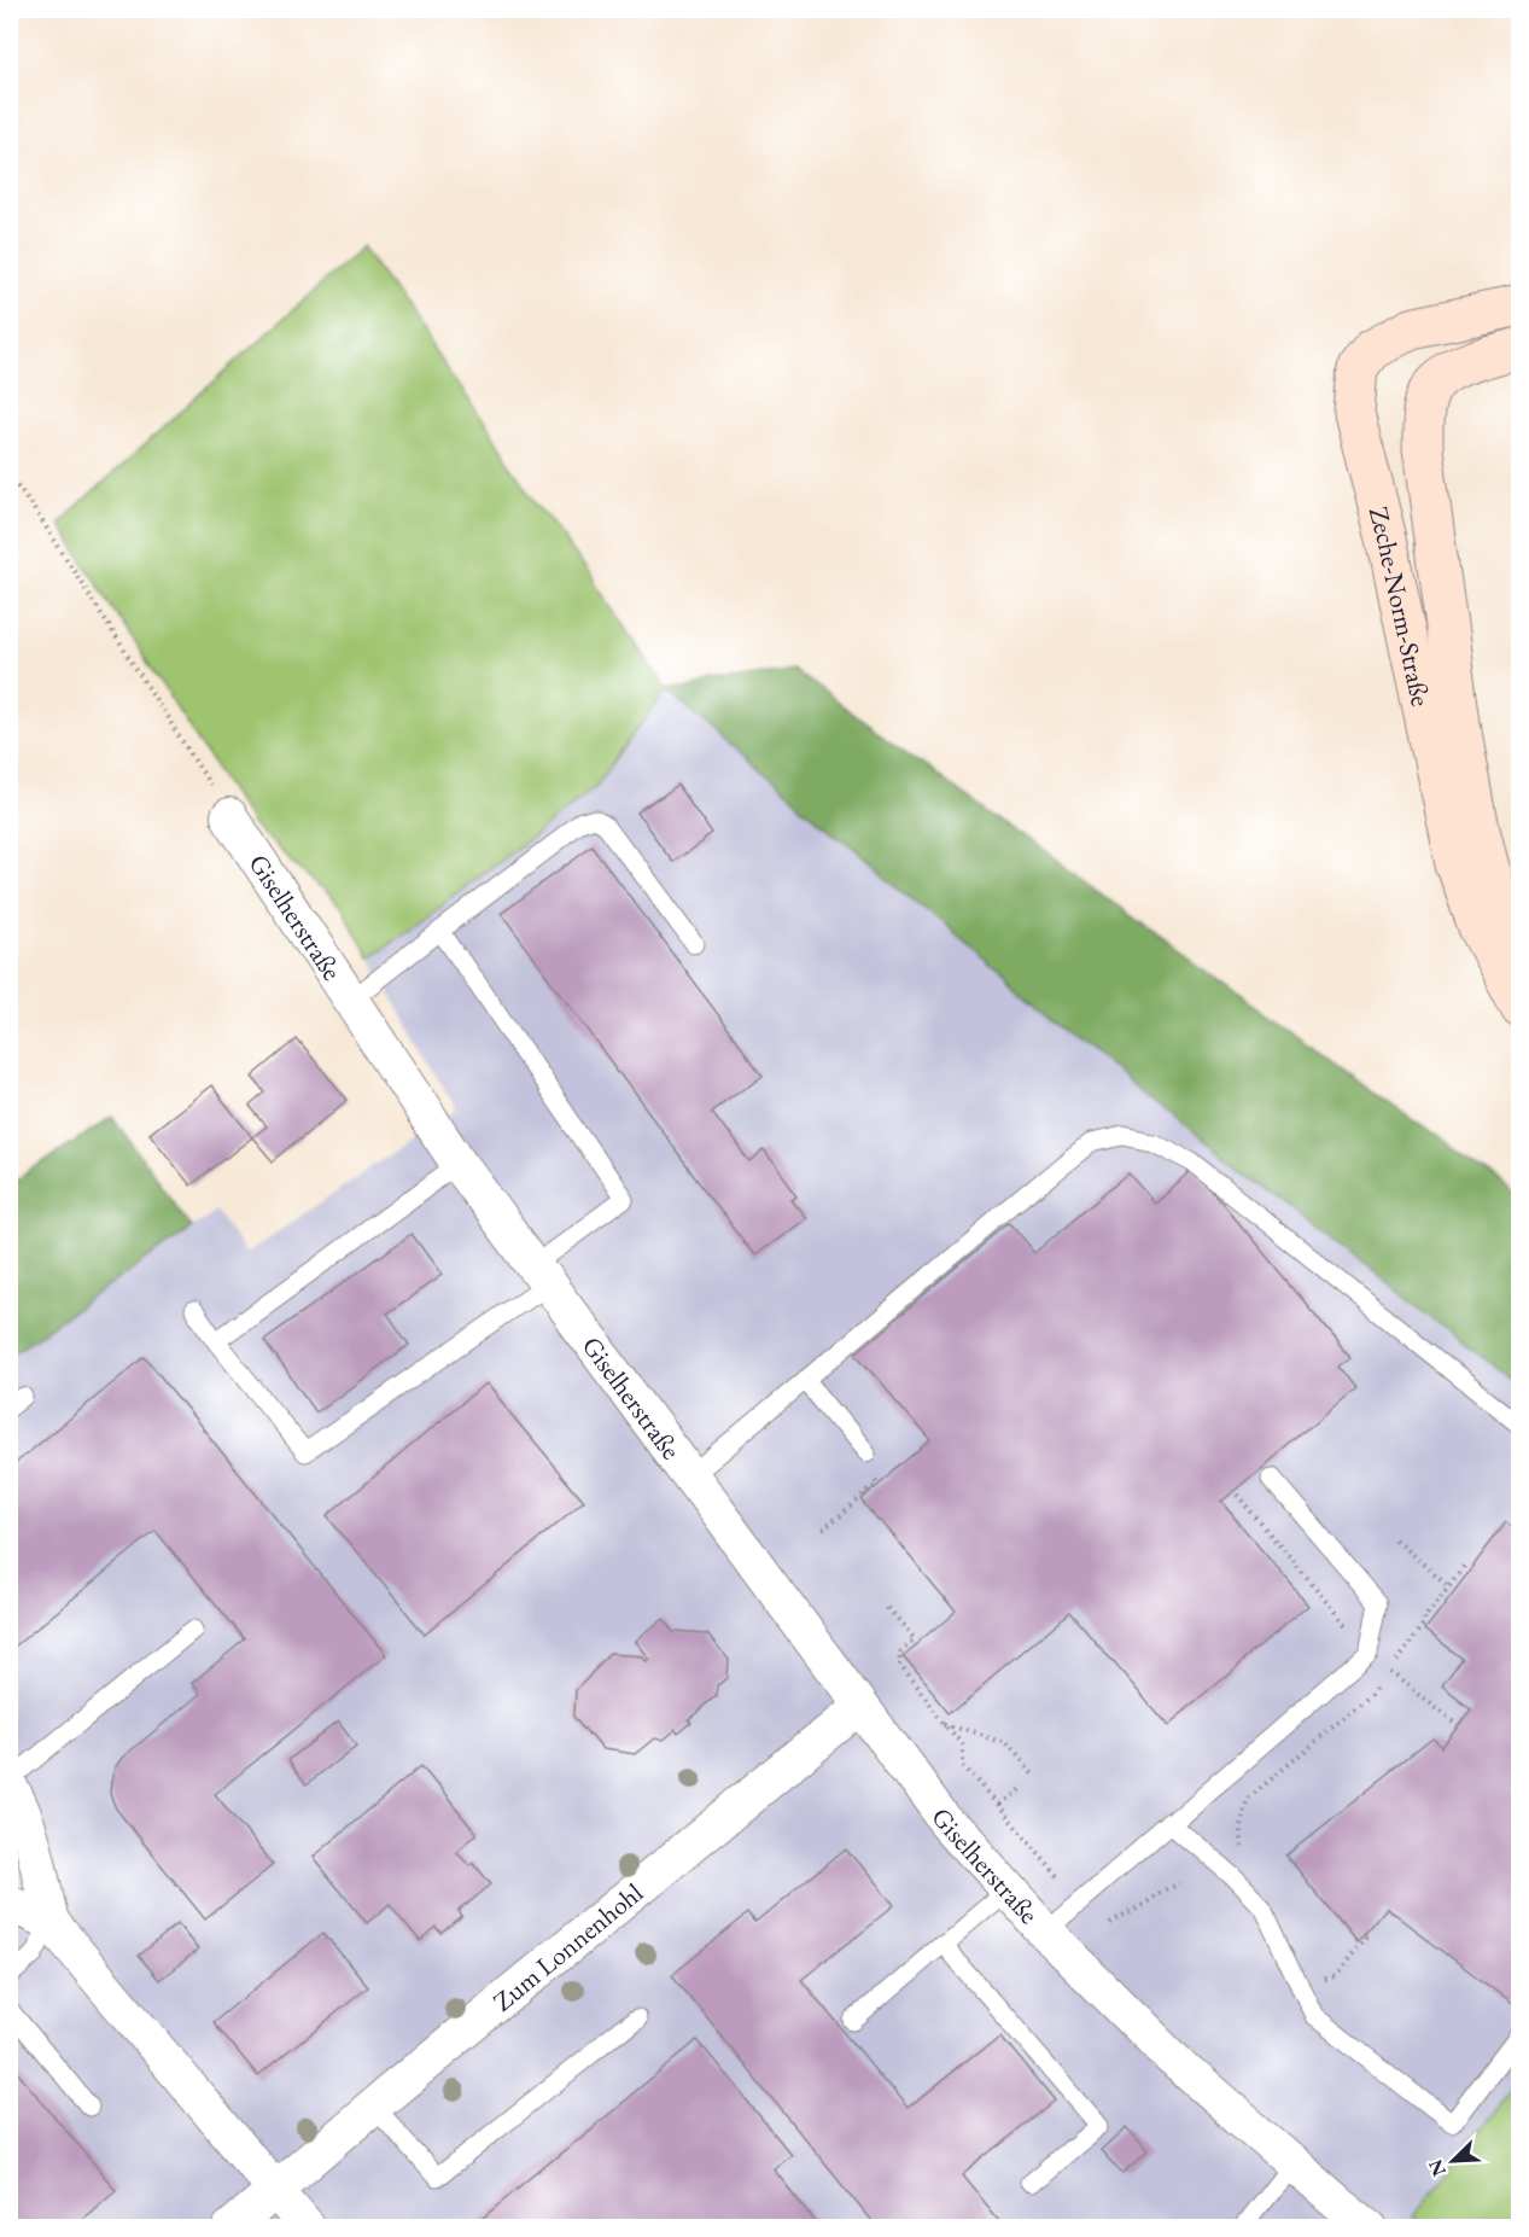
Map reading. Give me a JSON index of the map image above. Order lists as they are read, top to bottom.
{
  "streets": {
    "main road": ["Zeche-Norm-Straße"],
    "street": ["Giselherstraße", "Zum Lonnenhohl"]
  },
  "crossings": [
    ["Giselherstraße", "Zum Lonnenhohl"]
  ],
  "north": "bottom left"
}
